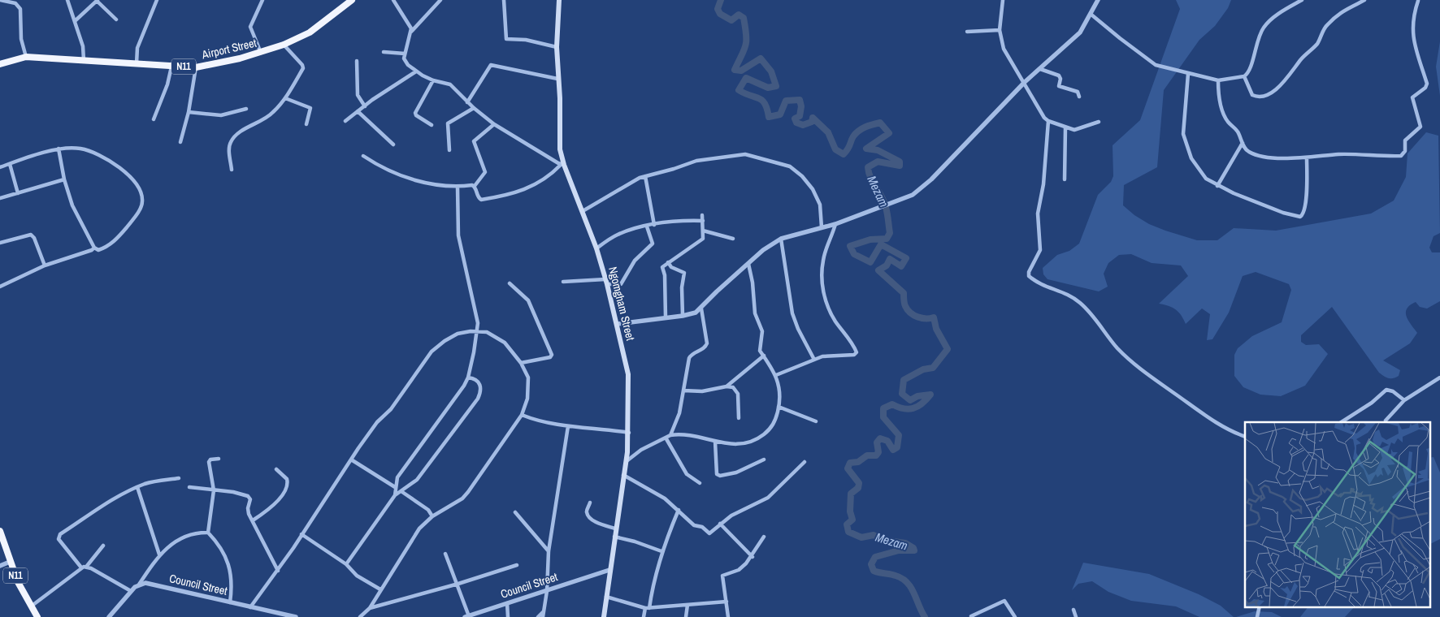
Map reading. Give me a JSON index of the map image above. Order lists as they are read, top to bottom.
{
  "streets": {
    "highway": ["Airport Street", "N11"],
    "main road": ["Ngomgham Street"],
    "street": ["Council Street"]
  },
  "crossings": [
    ["Ngomgham Street", "Council Street"]
  ],
  "water": ["Mezam"]
}
